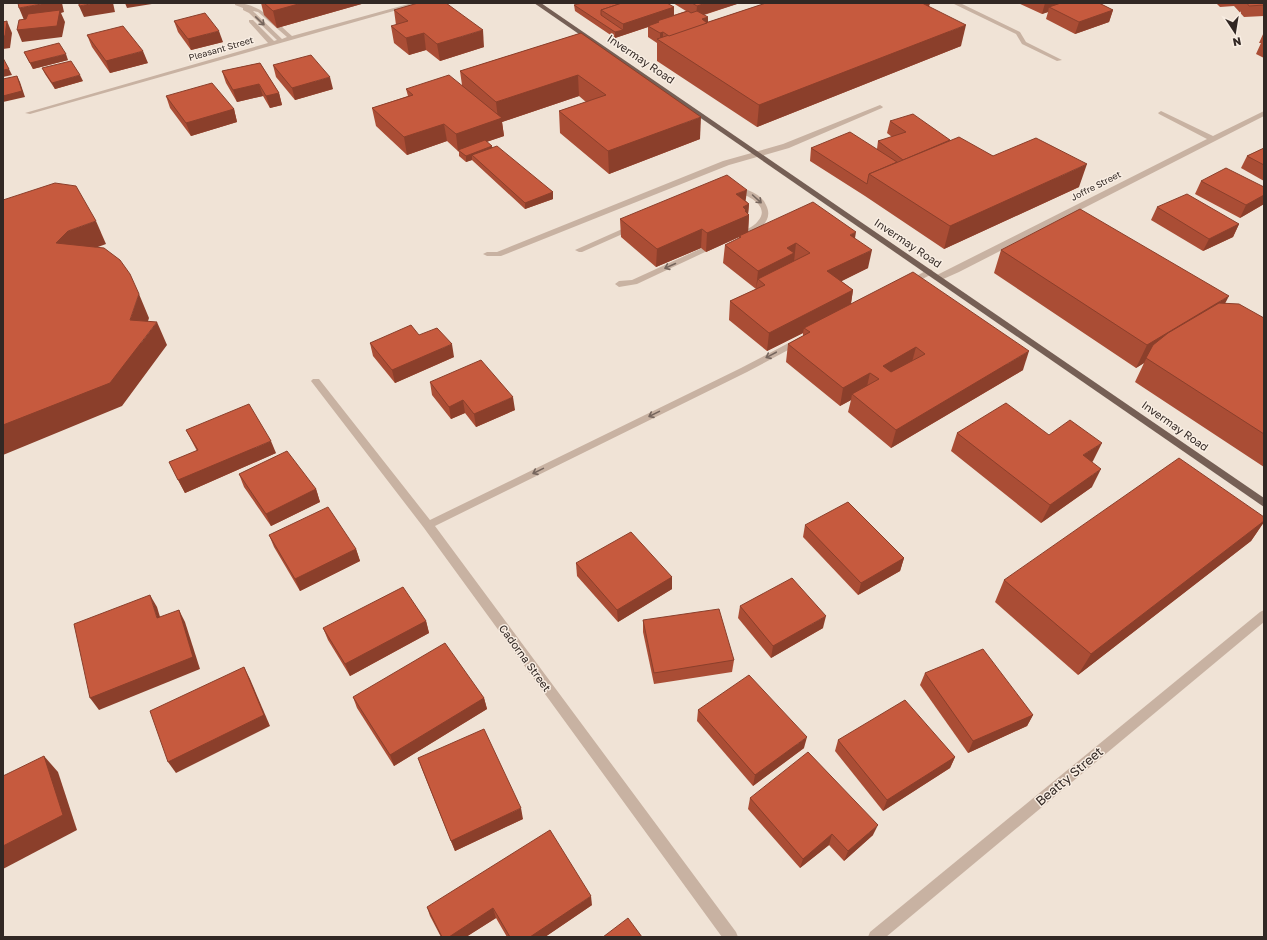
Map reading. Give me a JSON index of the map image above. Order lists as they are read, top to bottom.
{
  "streets": {
    "main road": ["Invermay Road"],
    "street": [
      "Pleasant Street",
      "Joffre Street",
      "Cadorna Street",
      "Beatty Street"
    ]
  },
  "crossings": [
    ["Invermay Road", "Joffre Street"]
  ],
  "north": "bottom"
}
